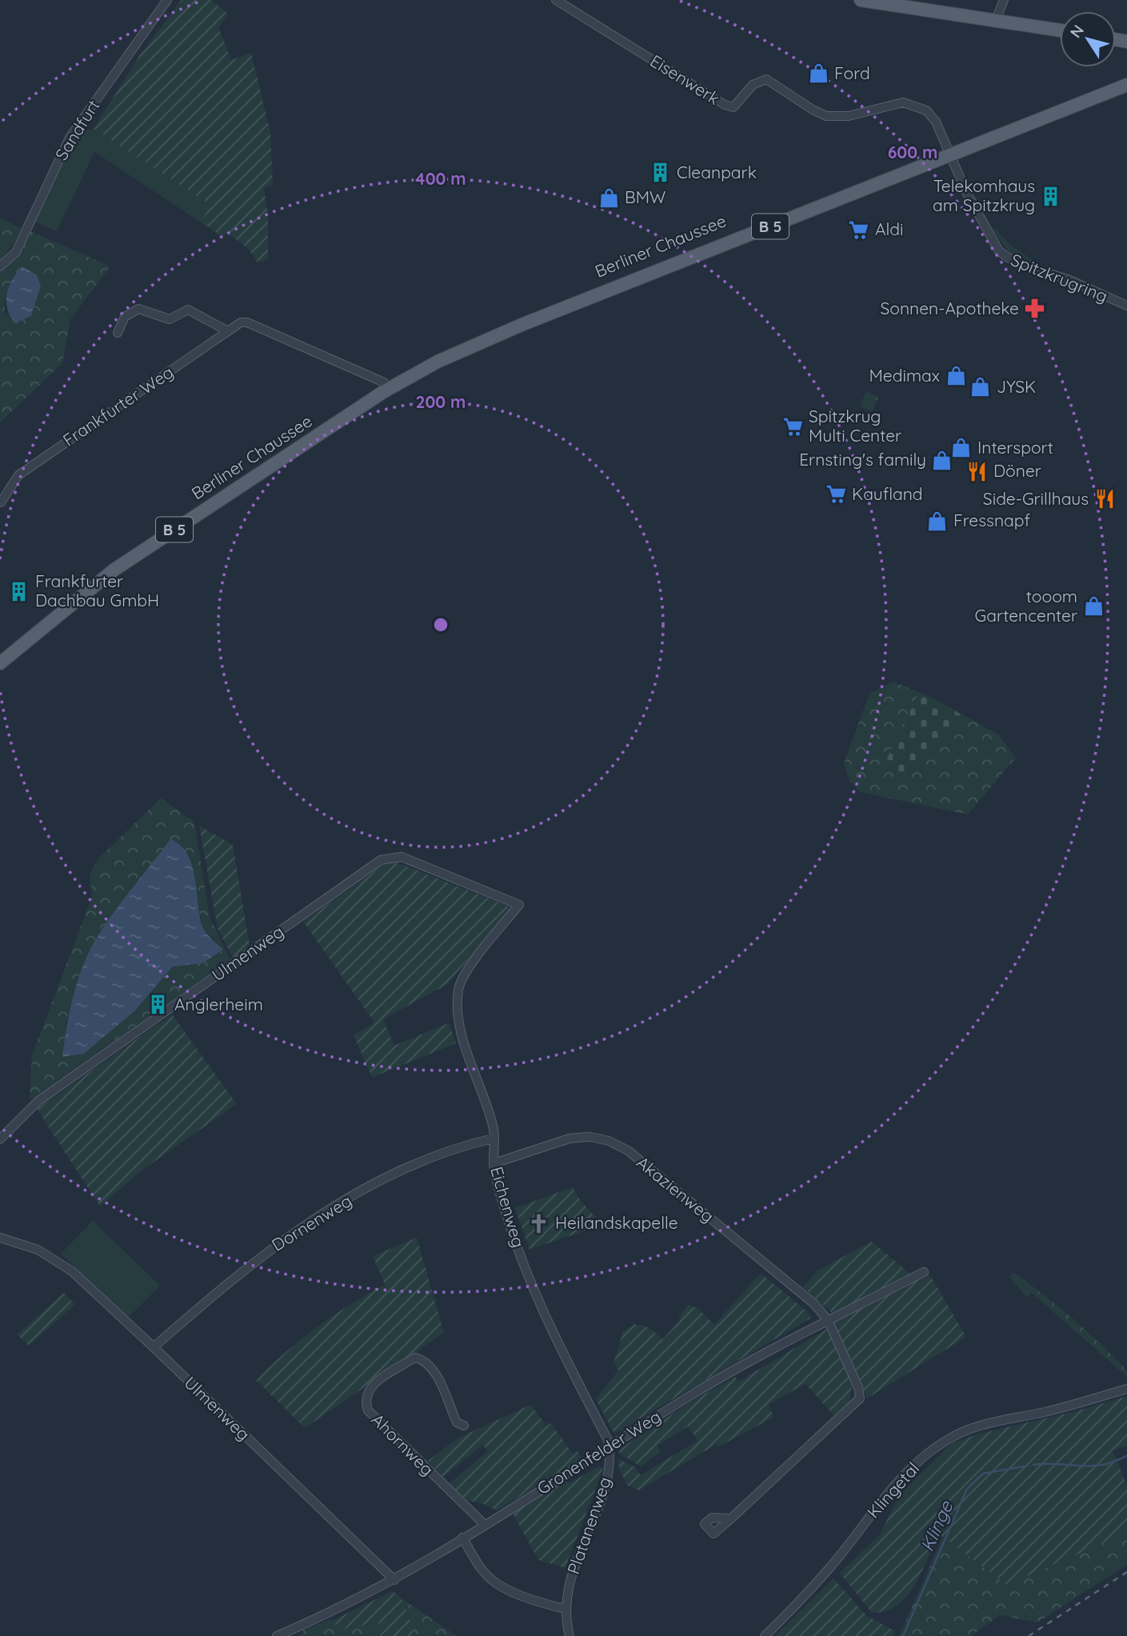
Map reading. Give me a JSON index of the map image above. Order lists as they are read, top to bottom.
{
  "streets": {
    "main road": ["B 5", "Berliner Chaussee"],
    "street": [
      "Eisenwerk",
      "Sandfurt",
      "Spitzkrugring",
      "Frankfurter Weg",
      "Ulmenweg",
      "Akazienweg",
      "Eichenweg",
      "Dornenweg",
      "Ahornweg",
      "Gronenfelder Weg",
      "Klingetal",
      "Platanenweg"
    ]
  },
  "crossings": [
    ["Eisenwerk", "Berliner Chaussee"],
    ["Eisenwerk", "Spitzkrugring"],
    ["Berliner Chaussee", "Spitzkrugring"],
    ["Berliner Chaussee", "Frankfurter Weg"],
    ["Ulmenweg", "Eichenweg"],
    ["Ulmenweg", "Dornenweg"],
    ["Ulmenweg", "Gronenfelder Weg"],
    ["Akazienweg", "Eichenweg"],
    ["Akazienweg", "Gronenfelder Weg"],
    ["Eichenweg", "Dornenweg"],
    ["Eichenweg", "Gronenfelder Weg"],
    ["Eichenweg", "Platanenweg"],
    ["Ahornweg", "Gronenfelder Weg"],
    ["Gronenfelder Weg", "Platanenweg"]
  ],
  "water": ["Klinge"],
  "places": {
    "shop": [
      "Ford",
      "BMW",
      "Medimax",
      "JYSK",
      "Intersport",
      "Ernsting's family",
      "Fressnapf",
      "tooom Gartencenter"
    ],
    "building": [
      "Cleanpark",
      "Telekomhaus am Spitzkrug",
      "Frankfurter Dachbau GmbH",
      "Anglerheim"
    ],
    "supermarket": ["Aldi", "Spitzkrug Multi Center", "Kaufland"],
    "pharmacy": ["Sonnen-Apotheke"],
    "restaurant": ["Döner", "Side-Grillhaus"],
    "church": ["Heilandskapelle"]
  },
  "north": "top left",
  "rings": ["600 m", "400 m", "200 m"]
}
